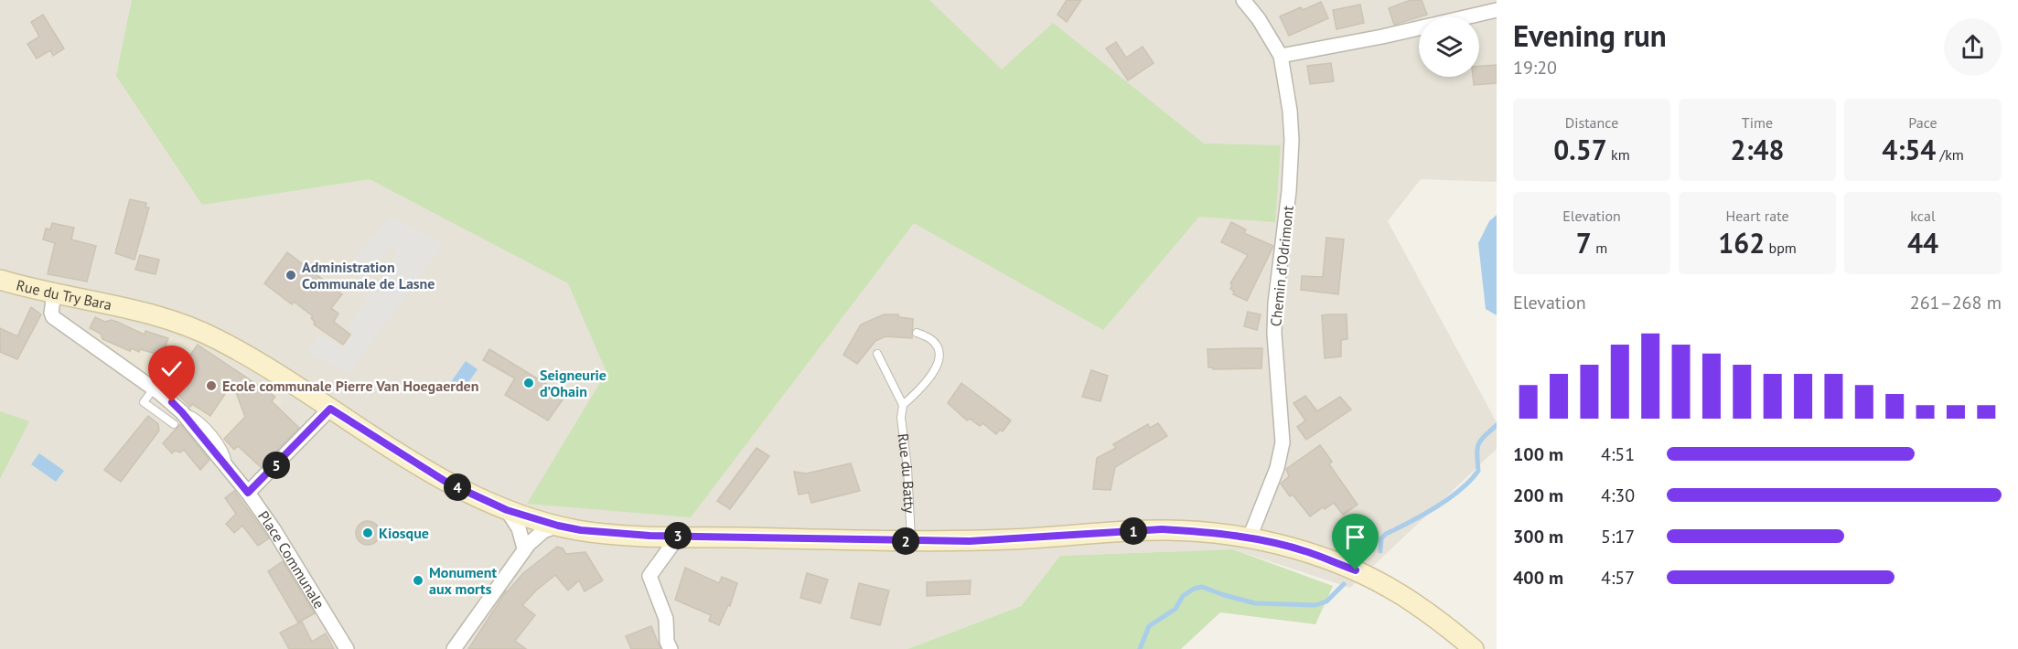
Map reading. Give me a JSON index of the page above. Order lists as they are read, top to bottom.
{
  "streets": {
    "main road": ["Rue du Try Bara"],
    "street": ["Chemin d'Odrimont", "Place Communale"],
    "lane": ["Rue du Batty"]
  },
  "crossings": [
    ["Rue du Try Bara", "Place Communale"]
  ],
  "places": [
    "Administration Communale de Lasne",
    "Seigneurie d’Ohain",
    "Ecole communale Pierre Van Hoegaerden",
    "Kiosque",
    "Monument aux morts"
  ],
  "page": {
    "heading": ["Evening run", "19:20"],
    "stats": [
      ["Distance", "0.57 km"],
      ["Time", "2:48"],
      ["Pace", "4:54 /km"],
      ["Elevation", "7 m"],
      ["Heart rate", "162 bpm"],
      ["kcal", "44"]
    ],
    "chart": ["Elevation", "261–268 m"],
    "list": [
      {
        "name": "100 m",
        "note": "4:51"
      },
      {
        "name": "200 m",
        "note": "4:30"
      },
      {
        "name": "300 m",
        "note": "5:17"
      },
      {
        "name": "400 m",
        "note": "4:57"
      }
    ],
    "pins": [
      "5",
      "4",
      "1",
      "3",
      "2"
    ]
  }
}
